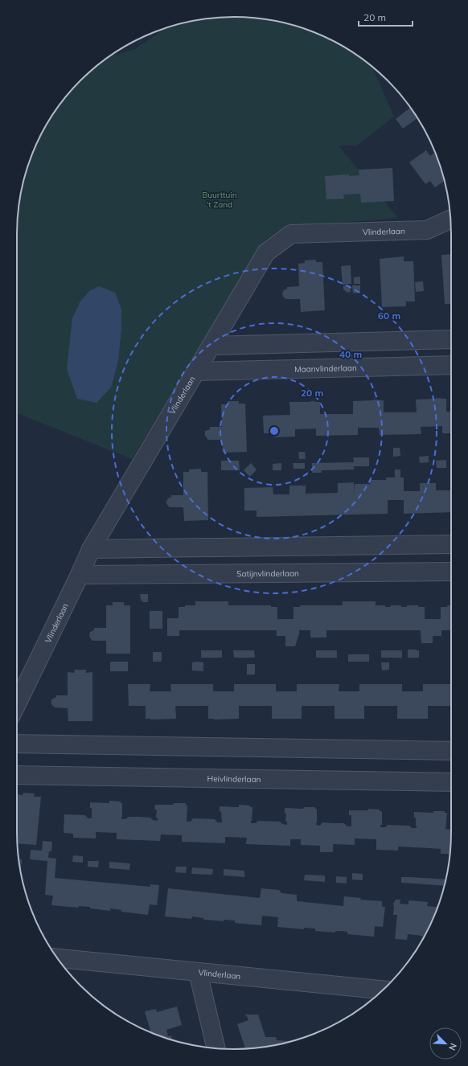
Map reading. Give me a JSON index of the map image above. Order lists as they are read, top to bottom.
{
  "streets": {
    "street": [
      "Vlinderlaan",
      "Maanvlinderlaan",
      "Satijnvlinderlaan",
      "Heivlinderlaan"
    ]
  },
  "crossings": [
    ["Vlinderlaan", "Maanvlinderlaan"],
    ["Vlinderlaan", "Satijnvlinderlaan"]
  ],
  "parks": ["Buurttuin 't Zand"],
  "scale_bar": "20 m",
  "north": "bottom right",
  "rings": ["60 m", "40 m", "20 m"]
}
